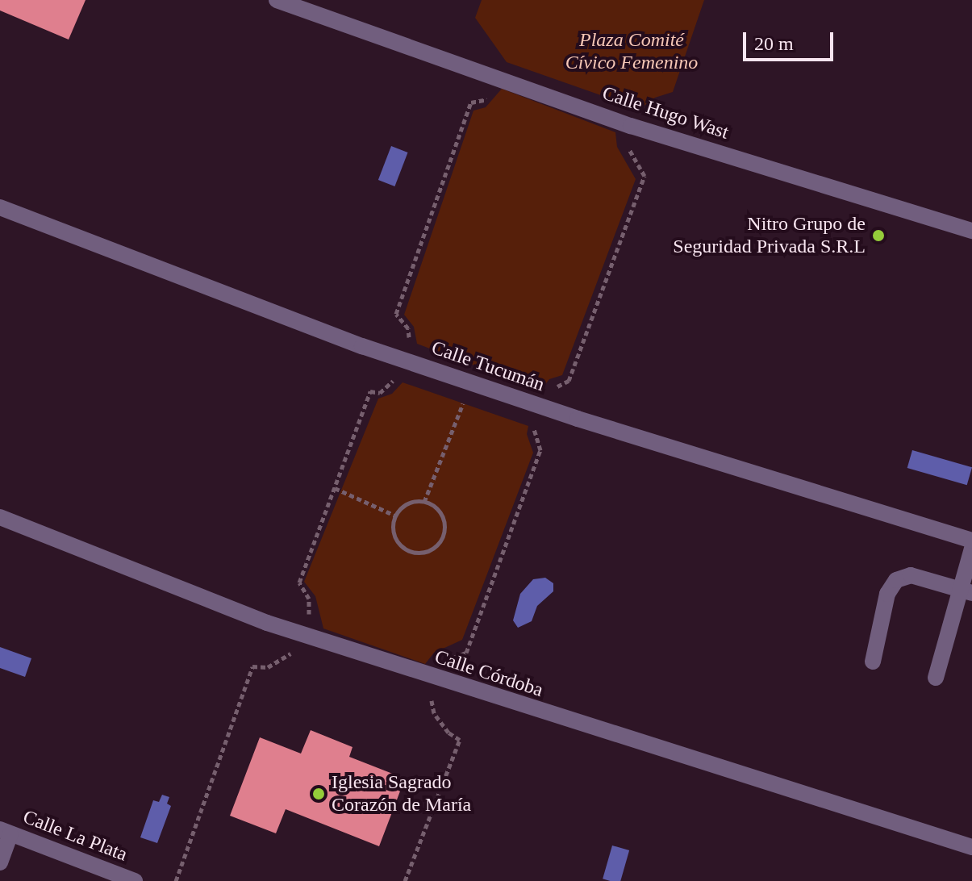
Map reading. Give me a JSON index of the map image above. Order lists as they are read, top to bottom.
{
  "streets": {
    "street": [
      "Calle Hugo Wast",
      "Calle Tucumán",
      "Calle Córdoba",
      "Calle La Plata"
    ]
  },
  "parks": ["Plaza Comité Cívico Femenino"],
  "places": ["Nitro Grupo de Seguridad Privada S.R.L", "Iglesia Sagrado Corazón de María"],
  "scale_bar": "20 m"
}
